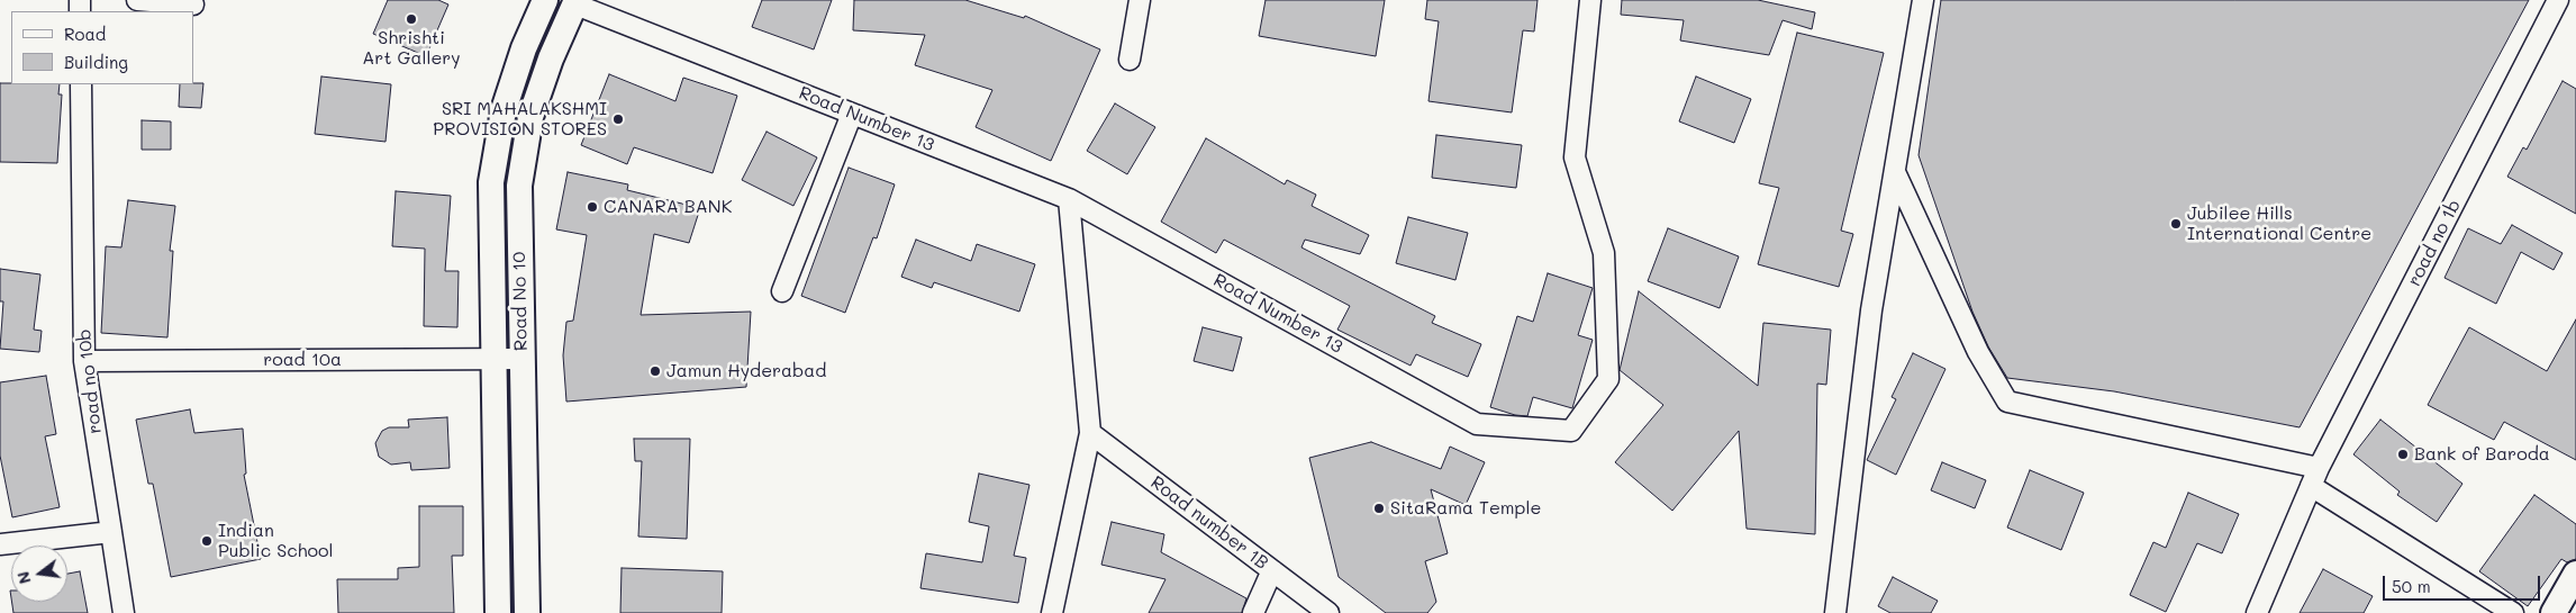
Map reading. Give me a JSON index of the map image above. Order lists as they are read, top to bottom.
{
  "streets": {
    "main road": ["Road No 10"],
    "street": [
      "Road Number 13",
      "road no 1b",
      "road 10a",
      "road no 10b",
      "Road number 1B"
    ]
  },
  "crossings": [
    ["Road Number 13", "Road No 10"],
    ["Road No 10", "road 10a"],
    ["road 10a", "road no 10b"]
  ],
  "places": [
    "Shrishti Art Gallery",
    "SRI MAHALAKSHMI PROVISION STORES",
    "CANARA BANK",
    "Jubilee Hills International Centre",
    "Jamun Hyderabad",
    "Bank of Baroda",
    "SitaRama Temple",
    "Indian Public School"
  ],
  "legend": ["Road", "Building"],
  "scale_bar": "50 m",
  "north": "left"
}
